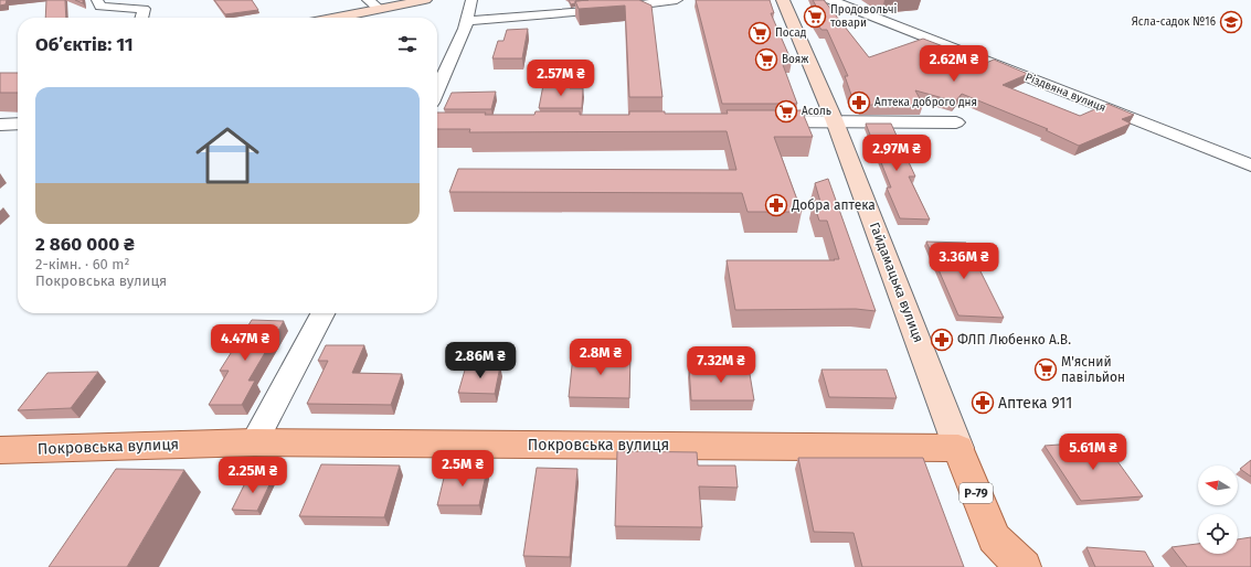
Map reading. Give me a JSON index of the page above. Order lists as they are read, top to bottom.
{
  "streets": {
    "main road": ["Гайдамацька вулиця", "Покровська вулиця", "Р-79"],
    "street": ["Різдвяна вулиця"]
  },
  "crossings": [
    ["Гайдамацька вулиця", "Покровська вулиця"],
    ["Гайдамацька вулиця", "Р-79"]
  ],
  "places": {
    "supermarket": [
      "Продовольчі товари",
      "Посад",
      "Вояж",
      "Асоль",
      "М'ясний павільйон"
    ],
    "school or university": ["Ясла-садок №16"],
    "pharmacy": [
      "Аптека доброго дня",
      "Добра аптека",
      "ФЛП Любенко А.В.",
      "Аптека 911"
    ]
  },
  "north": "left",
  "page": {
    "heading": "Об’єктів: 11",
    "price": [
      "2.62M ₴",
      "2.57M ₴",
      "2.97M ₴",
      "3.36M ₴",
      "4.47M ₴",
      "2.8M ₴",
      "2.86M ₴",
      "7.32M ₴",
      "5.61M ₴",
      "2.5M ₴",
      "2.25M ₴"
    ],
    "list": [
      {
        "name": "2 860 000 ₴",
        "note": "2-кімн. · 60 m² · Покровська вулиця"
      }
    ]
  }
}
